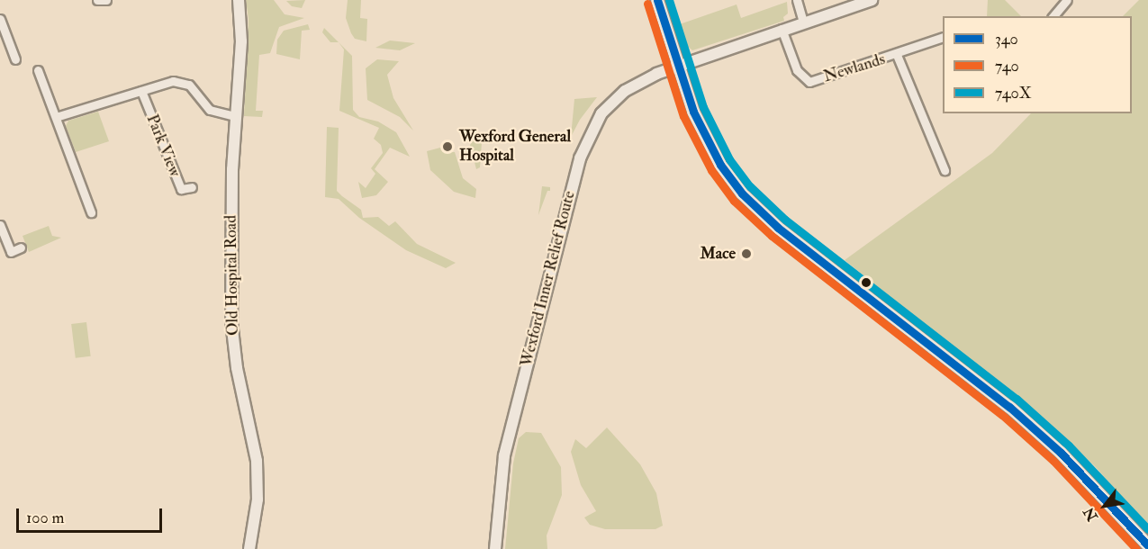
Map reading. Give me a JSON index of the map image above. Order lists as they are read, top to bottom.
{
  "streets": {
    "street": [
      "Newlands",
      "Park View",
      "Old Hospital Road",
      "Wexford Inner Relief Route"
    ]
  },
  "crossings": [
    ["Newlands", "Wexford Inner Relief Route"]
  ],
  "places": ["Wexford General Hospital", "Mace"],
  "lines": ["transit line 340", "transit line 740X", "transit line 740"],
  "legend": ["340", "740", "740X"],
  "scale_bar": "100 m",
  "north": "bottom left"
}
